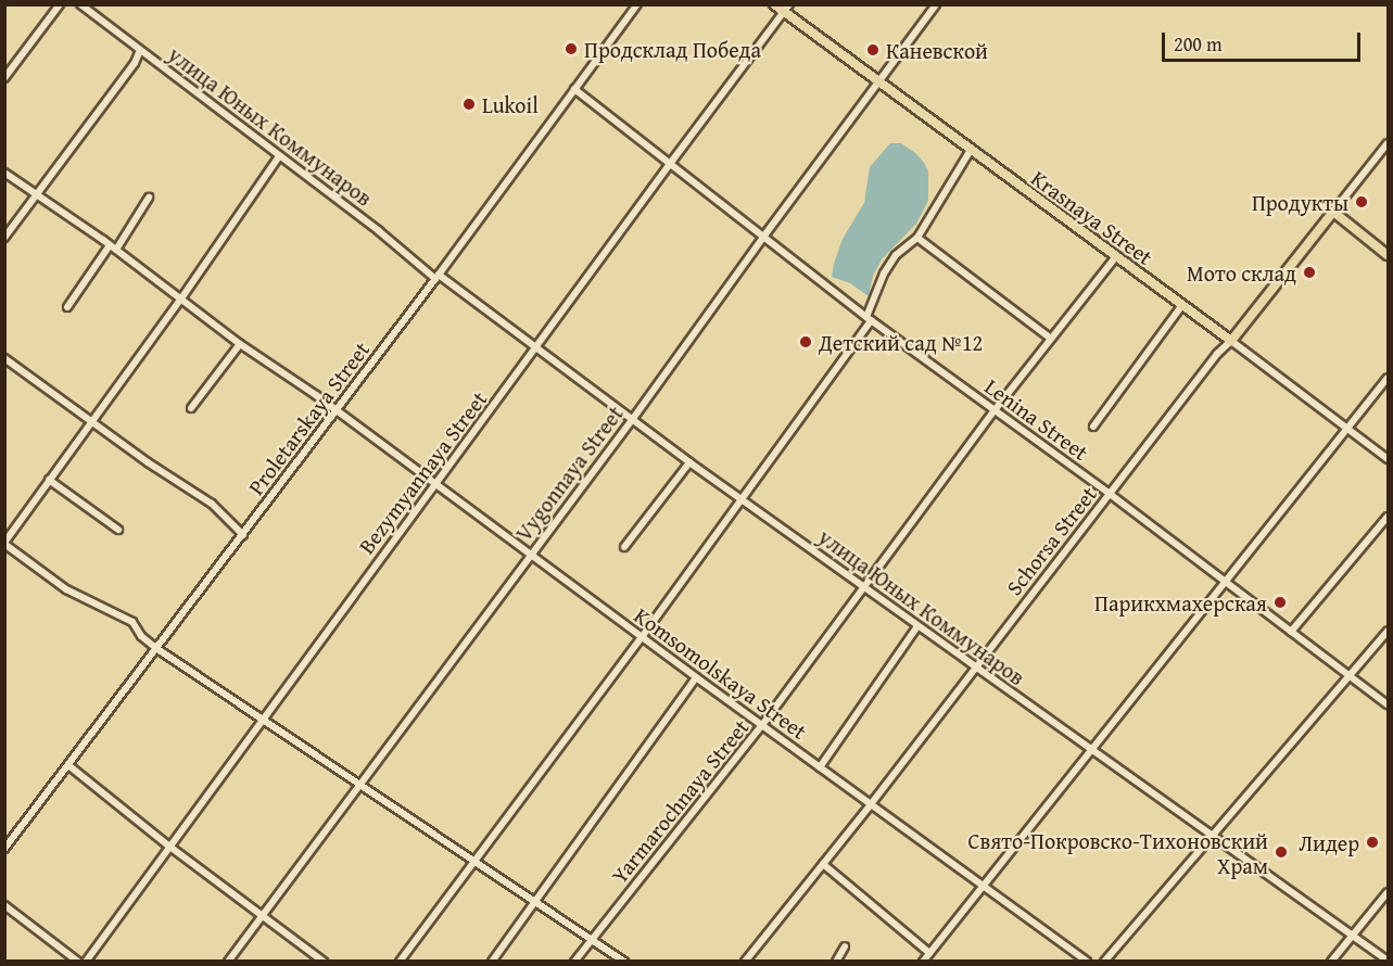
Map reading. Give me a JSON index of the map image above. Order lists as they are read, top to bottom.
{
  "streets": {
    "main road": ["Krasnaya Street", "Schorsa Street"],
    "street": [
      "улица Юных Коммунаров",
      "Proletarskaya Street",
      "Lenina Street",
      "Bezymyannaya Street",
      "Vygonnaya Street",
      "Komsomolskaya Street",
      "Yarmarochnaya Street"
    ]
  },
  "crossings": [
    ["улица Юных Коммунаров", "Proletarskaya Street"],
    ["улица Юных Коммунаров", "Bezymyannaya Street"],
    ["улица Юных Коммунаров", "Vygonnaya Street"],
    ["улица Юных Коммунаров", "Schorsa Street"],
    ["улица Юных Коммунаров", "Yarmarochnaya Street"],
    ["Krasnaya Street", "Bezymyannaya Street"],
    ["Krasnaya Street", "Vygonnaya Street"],
    ["Krasnaya Street", "Schorsa Street"],
    ["Krasnaya Street", "Yarmarochnaya Street"],
    ["Proletarskaya Street", "Lenina Street"],
    ["Proletarskaya Street", "Komsomolskaya Street"],
    ["Lenina Street", "Bezymyannaya Street"],
    ["Lenina Street", "Vygonnaya Street"],
    ["Lenina Street", "Schorsa Street"],
    ["Lenina Street", "Yarmarochnaya Street"],
    ["Bezymyannaya Street", "Komsomolskaya Street"],
    ["Vygonnaya Street", "Komsomolskaya Street"],
    ["Schorsa Street", "Komsomolskaya Street"],
    ["Komsomolskaya Street", "Yarmarochnaya Street"]
  ],
  "places": [
    "Продсклад Победа",
    "Каневской",
    "Lukoil",
    "Продукты",
    "Мото склад",
    "Детский сад №12",
    "Парикхмахерская",
    "Лидер",
    "Свято-Покровско-Тихоновский Храм"
  ],
  "scale_bar": "200 m"
}
